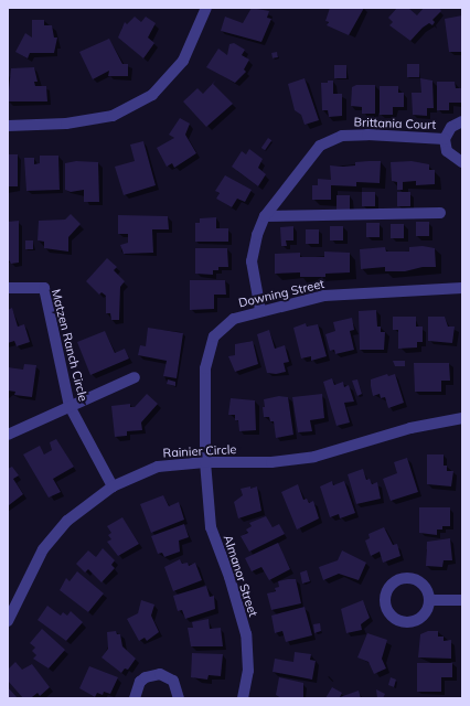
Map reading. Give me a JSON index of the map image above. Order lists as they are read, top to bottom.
{
  "streets": {
    "street": [
      "Brittania Court",
      "Downing Street",
      "Matzen Ranch Circle",
      "Rainier Circle",
      "Almanor Street"
    ]
  },
  "crossings": [
    ["Brittania Court", "Downing Street"],
    ["Downing Street", "Rainier Circle"],
    ["Downing Street", "Almanor Street"],
    ["Matzen Ranch Circle", "Rainier Circle"],
    ["Rainier Circle", "Almanor Street"]
  ]
}
